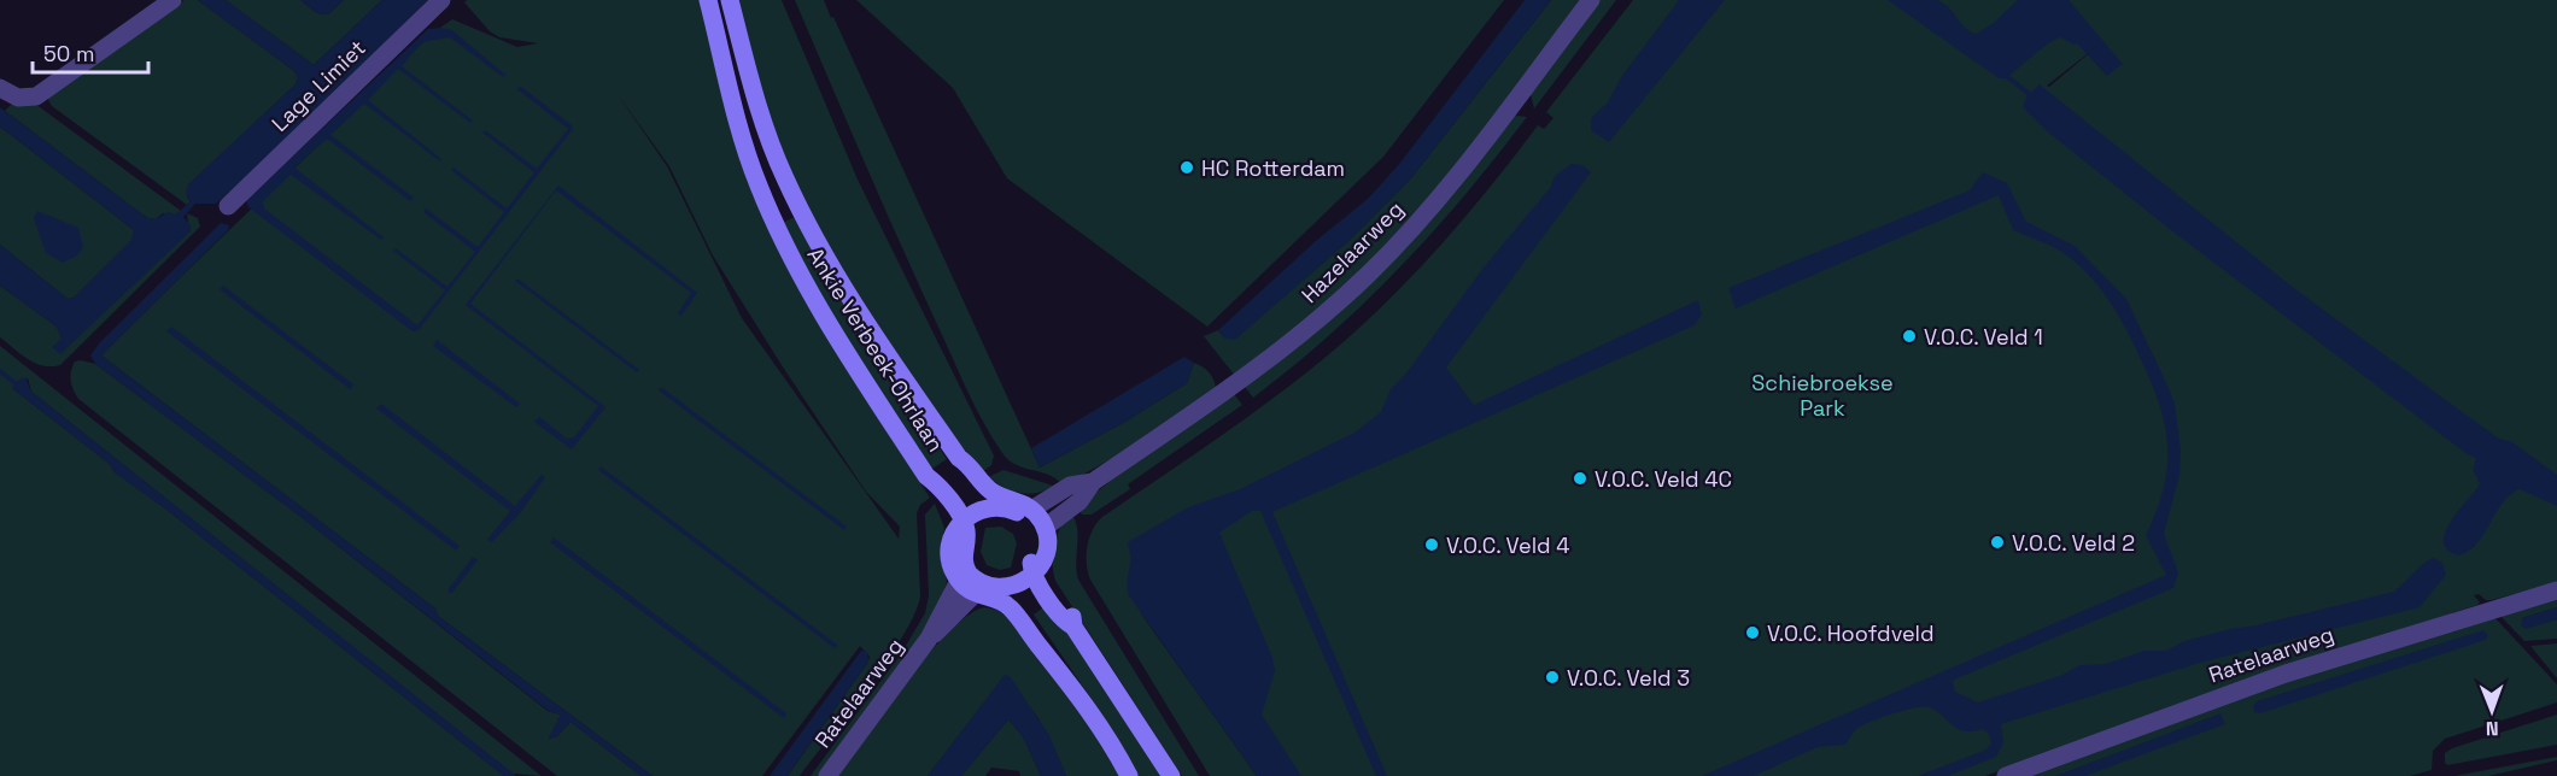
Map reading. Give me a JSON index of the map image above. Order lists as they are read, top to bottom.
{
  "streets": {
    "main road": ["Ankie Verbeek-Ohrlaan"],
    "street": ["Lage Limiet", "Hazelaarweg", "Ratelaarweg"]
  },
  "parks": ["Schiebroekse Park"],
  "places": [
    "HC Rotterdam",
    "V.O.C. Veld 1",
    "V.O.C. Veld 4C",
    "V.O.C. Veld 2",
    "V.O.C. Veld 4",
    "V.O.C. Hoofdveld",
    "V.O.C. Veld 3"
  ],
  "scale_bar": "50 m",
  "north": "bottom"
}
